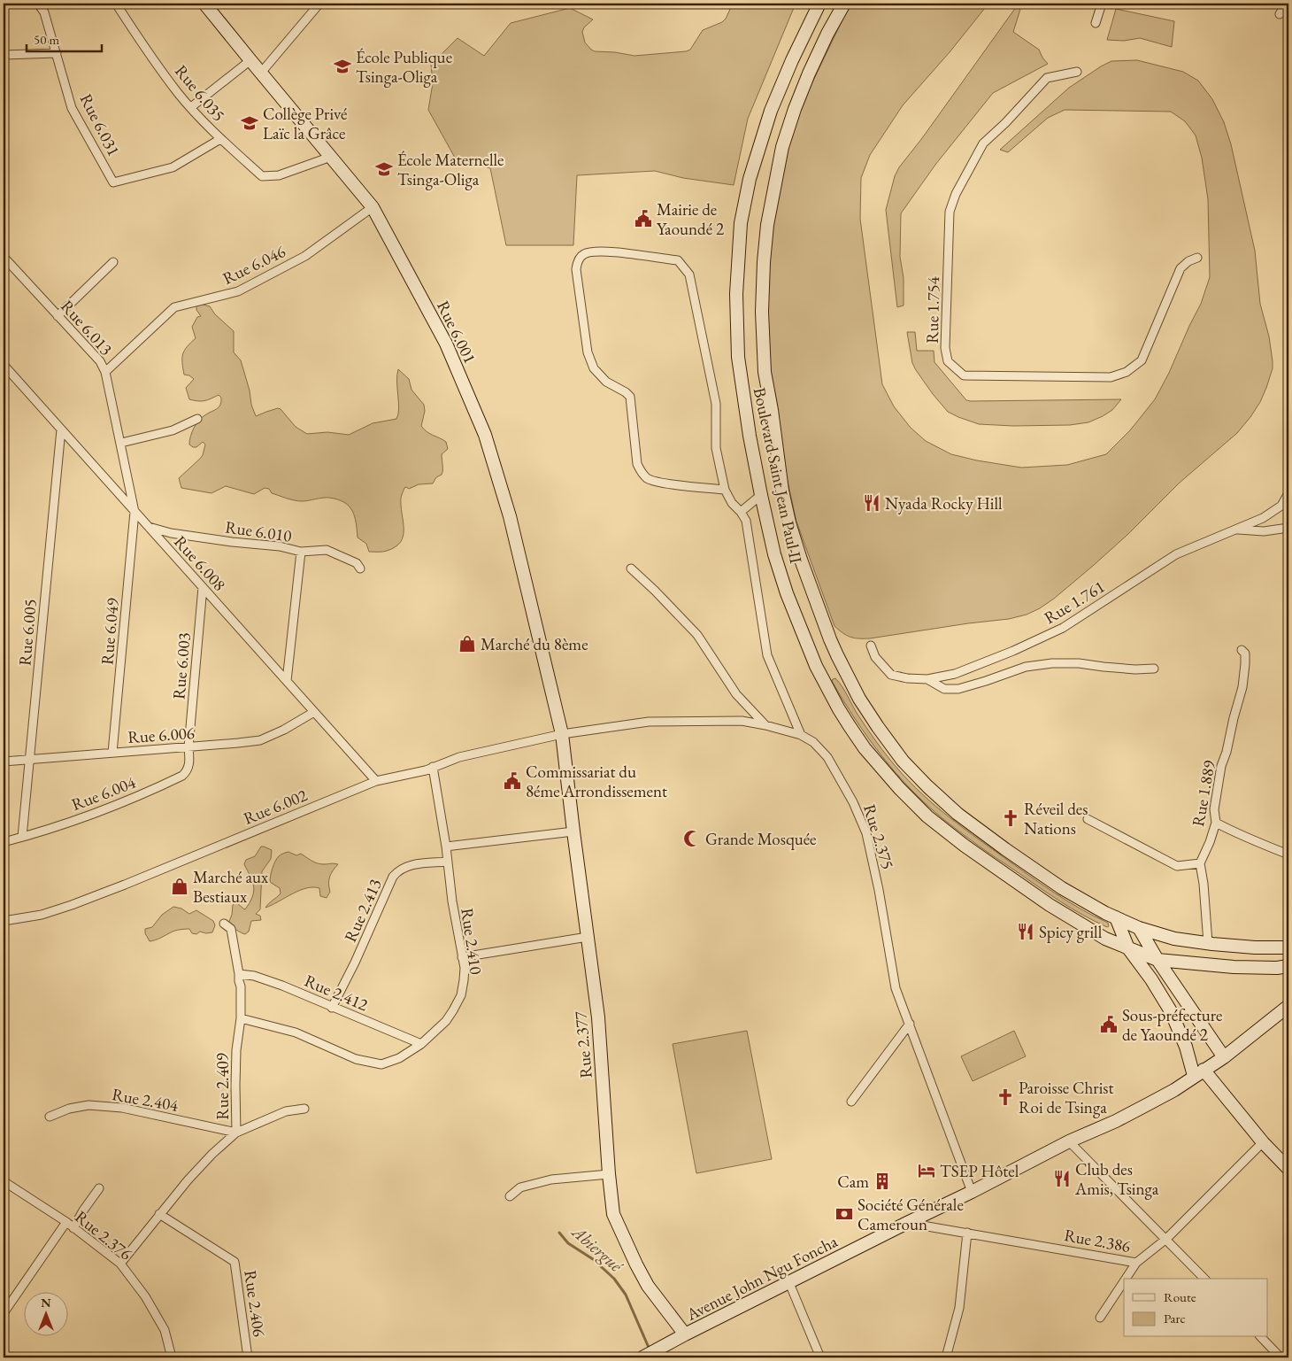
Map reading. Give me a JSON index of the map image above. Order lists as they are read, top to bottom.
{
  "streets": {
    "main road": [
      "Rue 6.001",
      "Boulevard Saint Jean Paul II",
      "Rue 2.377",
      "Avenue John Ngu Foncha"
    ],
    "street": [
      "Rue 6.035",
      "Rue 6.031",
      "Rue 6.046",
      "Rue 1.754",
      "Rue 6.013",
      "Rue 6.010",
      "Rue 6.008",
      "Rue 1.761",
      "Rue 6.049",
      "Rue 6.005",
      "Rue 6.003",
      "Rue 6.006",
      "Rue 6.004",
      "Rue 1.889",
      "Rue 6.002",
      "Rue 2.375",
      "Rue 2.413",
      "Rue 2.410",
      "Rue 2.412",
      "Rue 2.409",
      "Rue 2.404",
      "Rue 2.376",
      "Rue 2.386",
      "Rue 2.406"
    ]
  },
  "crossings": [
    ["Rue 6.035", "Rue 6.031"],
    ["Rue 6.035", "Rue 6.001"],
    ["Rue 6.046", "Rue 6.013"],
    ["Rue 6.046", "Rue 6.001"],
    ["Rue 6.013", "Rue 6.008"],
    ["Rue 6.013", "Rue 6.049"],
    ["Rue 6.001", "Rue 6.002"],
    ["Rue 6.001", "Rue 2.375"],
    ["Rue 6.001", "Rue 2.377"],
    ["Rue 6.010", "Rue 6.008"],
    ["Rue 6.008", "Rue 6.049"],
    ["Rue 6.008", "Rue 6.005"],
    ["Rue 6.008", "Rue 6.003"],
    ["Rue 6.008", "Rue 6.006"],
    ["Rue 6.008", "Rue 6.002"],
    ["Rue 6.049", "Rue 6.006"],
    ["Rue 6.005", "Rue 6.006"],
    ["Rue 6.005", "Rue 6.004"],
    ["Rue 6.003", "Rue 6.006"],
    ["Rue 6.003", "Rue 6.004"],
    ["Rue 6.006", "Rue 6.004"],
    ["Rue 6.002", "Rue 2.375"],
    ["Rue 6.002", "Rue 2.410"],
    ["Rue 6.002", "Rue 2.377"],
    ["Rue 2.375", "Rue 2.377"],
    ["Rue 2.375", "Avenue John Ngu Foncha"],
    ["Rue 2.413", "Rue 2.410"],
    ["Rue 2.413", "Rue 2.412"],
    ["Rue 2.410", "Rue 2.412"],
    ["Rue 2.410", "Rue 2.409"],
    ["Rue 2.412", "Rue 2.409"],
    ["Rue 2.377", "Avenue John Ngu Foncha"],
    ["Rue 2.409", "Rue 2.404"],
    ["Rue 2.409", "Rue 2.376"],
    ["Rue 2.409", "Rue 2.406"],
    ["Rue 2.386", "Avenue John Ngu Foncha"]
  ],
  "water": ["Abiergué"],
  "places": {
    "school or university": ["École Publique Tsinga-Oliga", "Collège Privé Laïc la Grâce", "École Maternelle Tsinga-Oliga"],
    "public building": ["Mairie de Yaoundé 2", "Commissariat du 8éme Arrondissement", "Sous-préfecture de Yaoundé 2"],
    "restaurant": ["Nyada Rocky Hill", "Spicy grill", "Club des Amis, Tsinga"],
    "shop": ["Marché du 8ème", "Marché aux Bestiaux"],
    "church": ["Réveil des Nations", "Paroisse Christ Roi de Tsinga"],
    "mosque": ["Grande Mosquée"],
    "hotel": ["TSEP Hôtel"],
    "building": ["Cam"],
    "bank": ["Société Générale Cameroun"]
  },
  "legend": ["Route", "Parc"],
  "scale_bar": "50 m",
  "north": "top"
}
